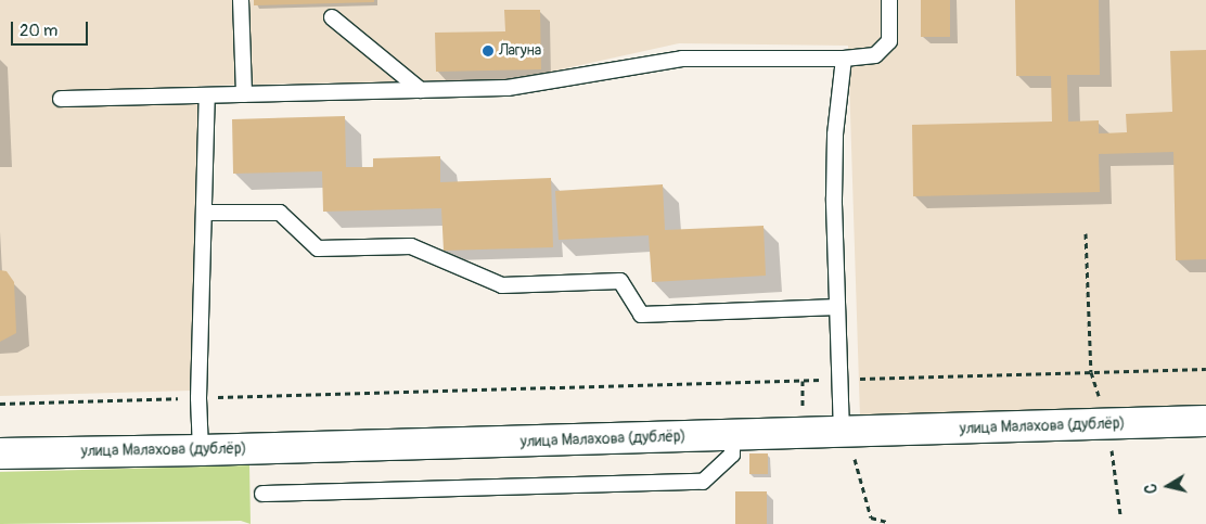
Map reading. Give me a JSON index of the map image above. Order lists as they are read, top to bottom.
{
  "streets": {
    "street": ["улица Малахова (дублёр)"]
  },
  "places": ["Лагуна"],
  "scale_bar": "20 m",
  "north": "left"
}
